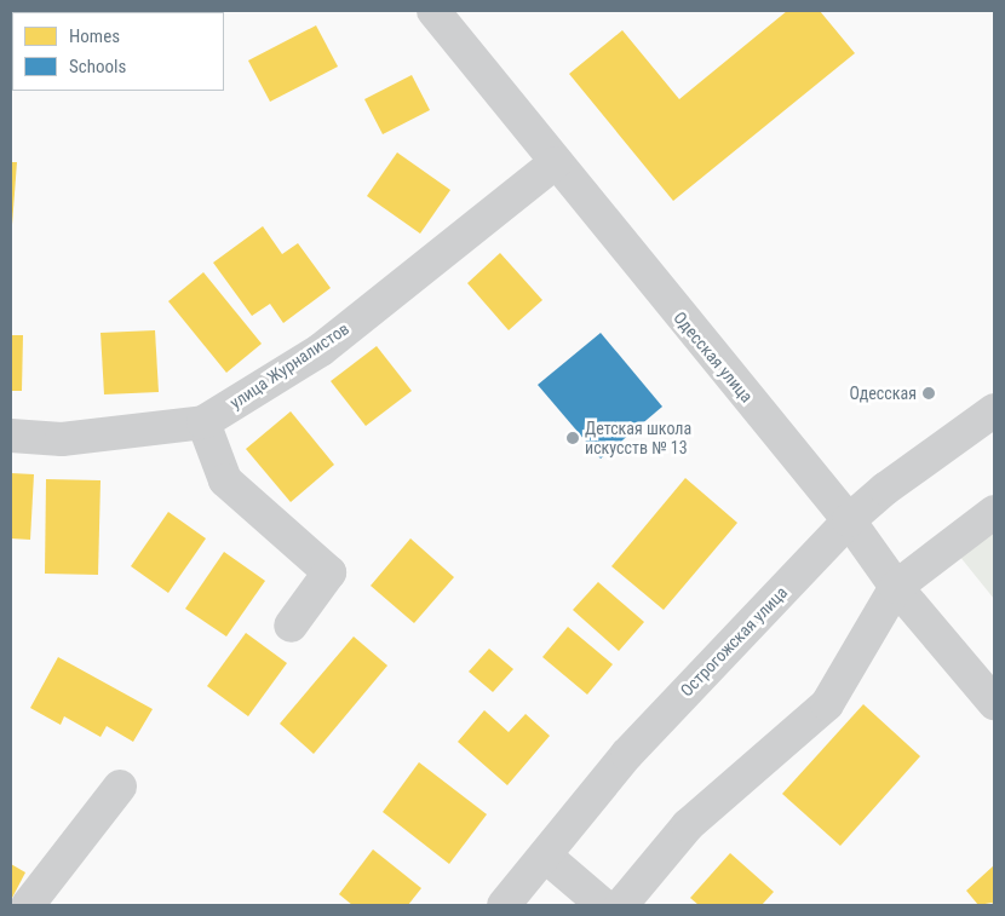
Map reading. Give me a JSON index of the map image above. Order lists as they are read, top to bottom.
{
  "streets": {
    "street": ["Одесская улица", "улица Журналистов", "Острогожская улица"]
  },
  "crossings": [
    ["Одесская улица", "улица Журналистов"],
    ["Одесская улица", "Острогожская улица"]
  ],
  "places": ["Одесская", "Детская школа искусств № 13"],
  "legend": ["Homes", "Schools"]
}
